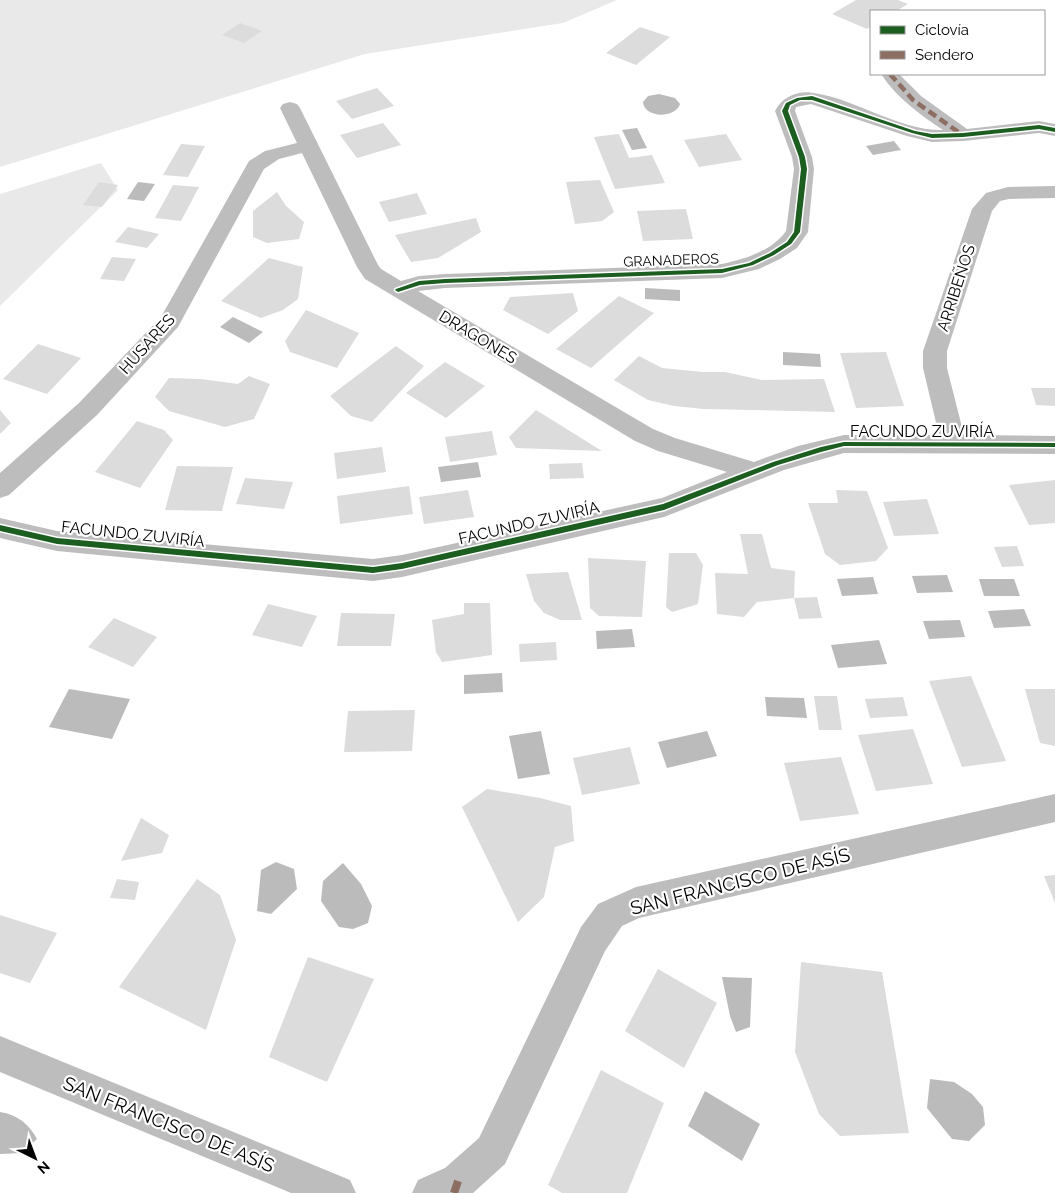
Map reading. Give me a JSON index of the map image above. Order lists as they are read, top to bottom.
{
  "streets": {
    "street": [
      "GRANADEROS",
      "ARRIBEÑOS",
      "DRAGONES",
      "HUSARES",
      "FACUNDO ZUVIRÍA",
      "SAN FRANCISCO DE ASÍS"
    ]
  },
  "crossings": [
    ["GRANADEROS", "DRAGONES"],
    ["ARRIBEÑOS", "FACUNDO ZUVIRÍA"],
    ["DRAGONES", "HUSARES"],
    ["DRAGONES", "FACUNDO ZUVIRÍA"]
  ],
  "legend": ["Ciclovía", "Sendero"],
  "north": "bottom right"
}
